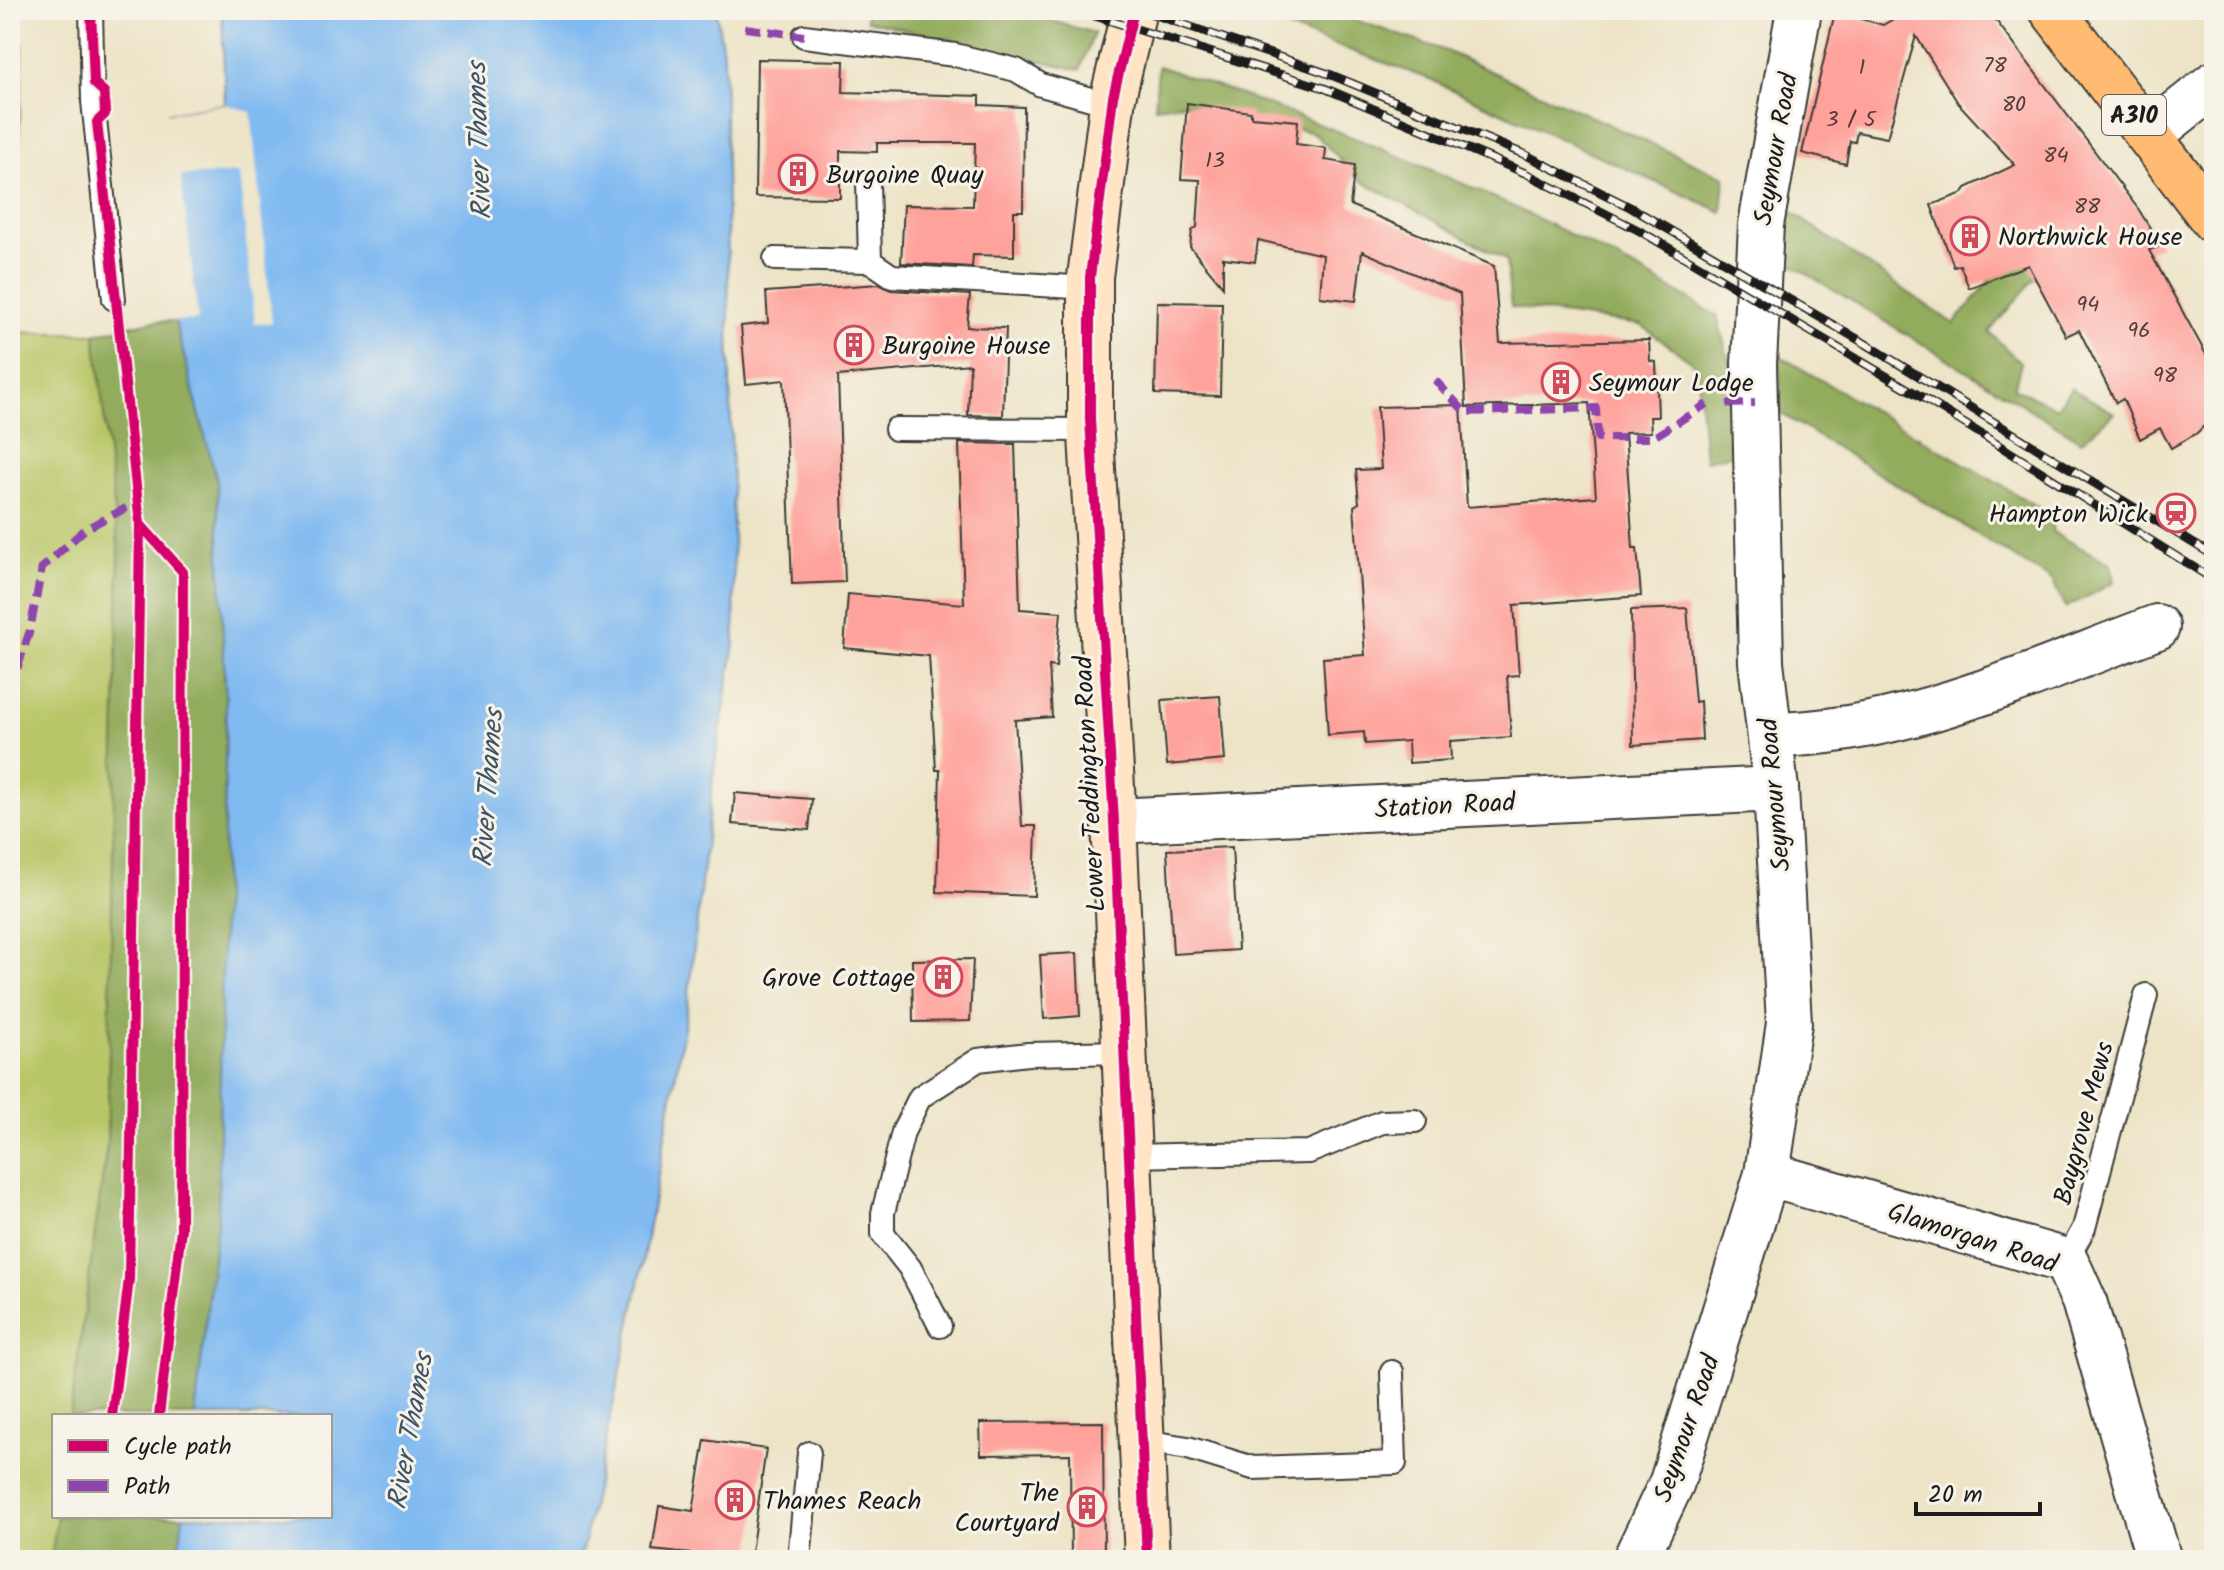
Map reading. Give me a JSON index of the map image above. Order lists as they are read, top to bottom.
{
  "streets": {
    "main road": ["A310"],
    "street": [
      "Seymour Road",
      "Lower Teddington Road",
      "Station Road",
      "Glamorgan Road"
    ],
    "lane": ["Baygrove Mews"]
  },
  "crossings": [
    ["Seymour Road", "Station Road"],
    ["Seymour Road", "Glamorgan Road"],
    ["Lower Teddington Road", "Station Road"],
    ["Baygrove Mews", "Glamorgan Road"]
  ],
  "water": ["River Thames"],
  "places": {
    "building": [
      "Burgoine Quay",
      "Northwick House",
      "Burgoine House",
      "Seymour Lodge",
      "Grove Cottage",
      "Thames Reach",
      "The Courtyard"
    ],
    "station": ["Hampton Wick"]
  },
  "house_numbers": [
    "78",
    "1",
    "80",
    "3 / 5",
    "84",
    "13",
    "88",
    "94",
    "96",
    "98"
  ],
  "legend": ["Cycle path", "Path"],
  "scale_bar": "20 m"
}
